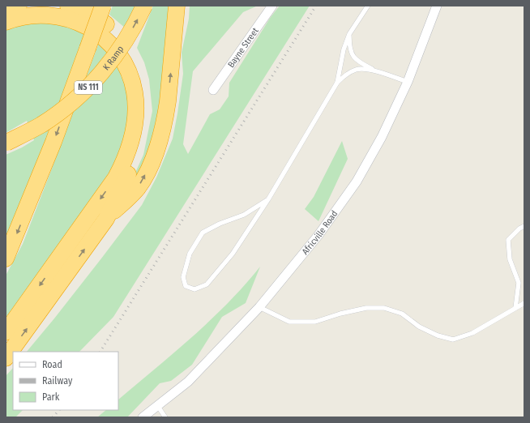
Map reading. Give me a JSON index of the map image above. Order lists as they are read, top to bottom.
{
  "streets": {
    "highway": ["K Ramp", "NS 111"],
    "street": ["Bayne Street", "Africville Road"]
  },
  "legend": ["Road", "Railway", "Park"]
}
